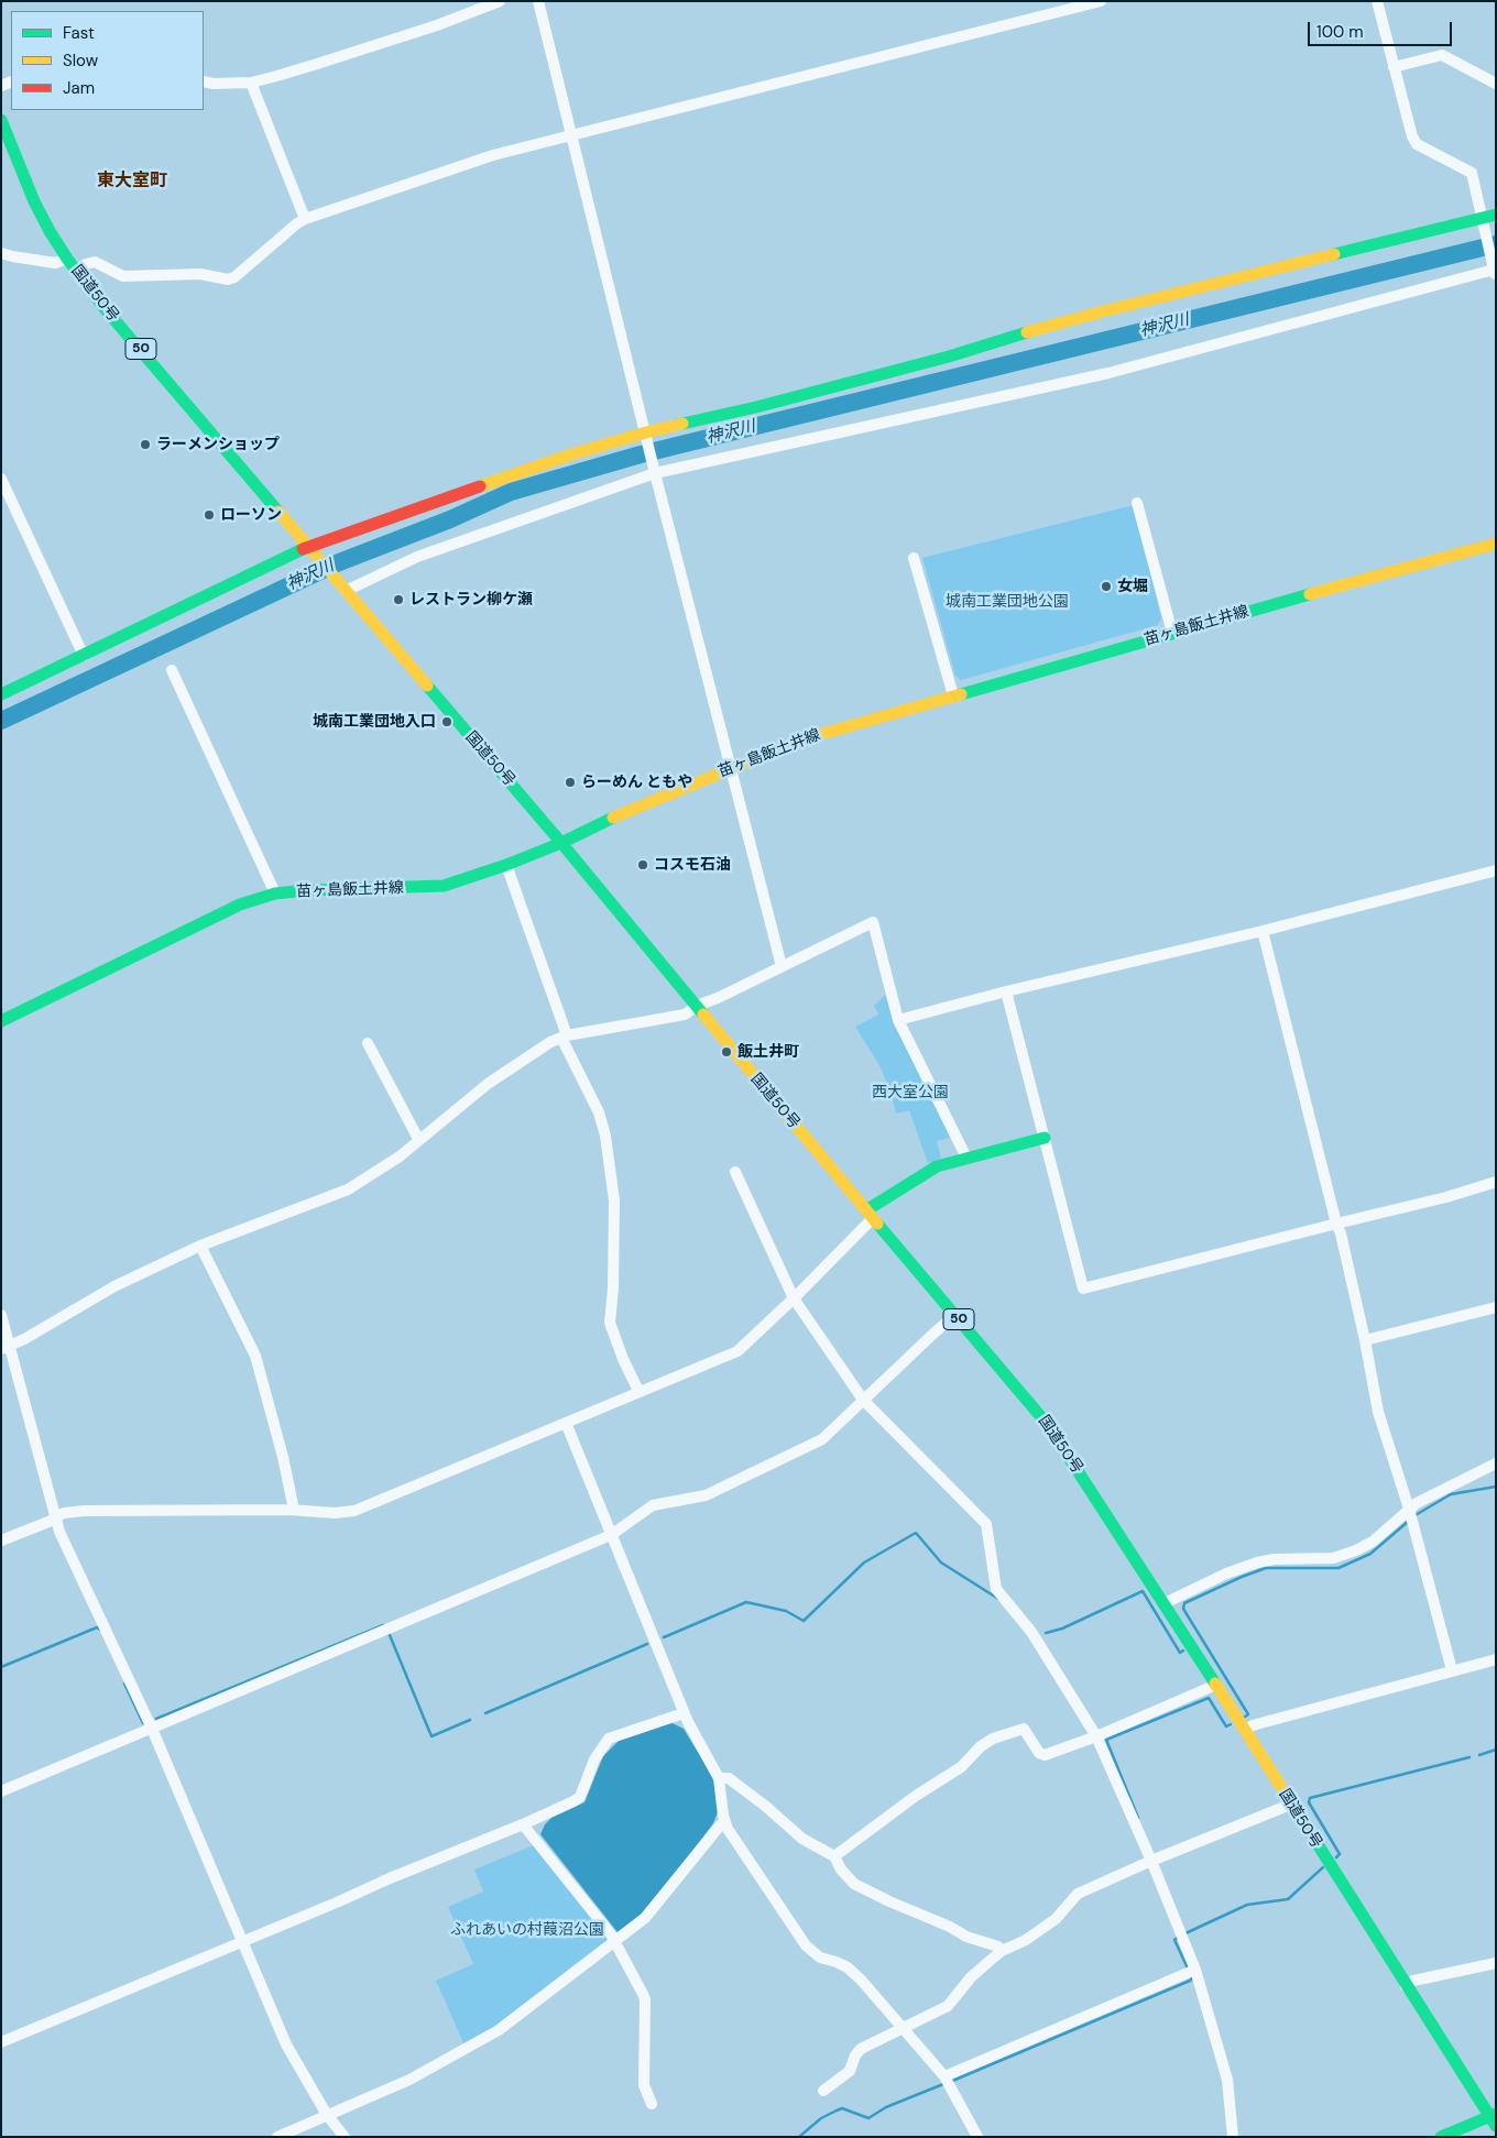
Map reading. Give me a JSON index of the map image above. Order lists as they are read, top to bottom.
{
  "streets": {
    "main road": ["国道50号", "50", "苗ヶ島飯土井線"]
  },
  "crossings": [
    ["国道50号", "苗ヶ島飯土井線"]
  ],
  "districts": ["東大室町"],
  "water": ["神沢川"],
  "parks": ["城南工業団地公園", "西大室公園", "ふれあいの村葭沼公園"],
  "places": [
    "ラーメンショップ",
    "ローソン",
    "女堀",
    "レストラン柳ケ瀬",
    "城南工業団地入口",
    "らーめん ともや",
    "コスモ石油",
    "飯土井町"
  ],
  "legend": ["Fast", "Slow", "Jam"],
  "scale_bar": "100 m"
}
